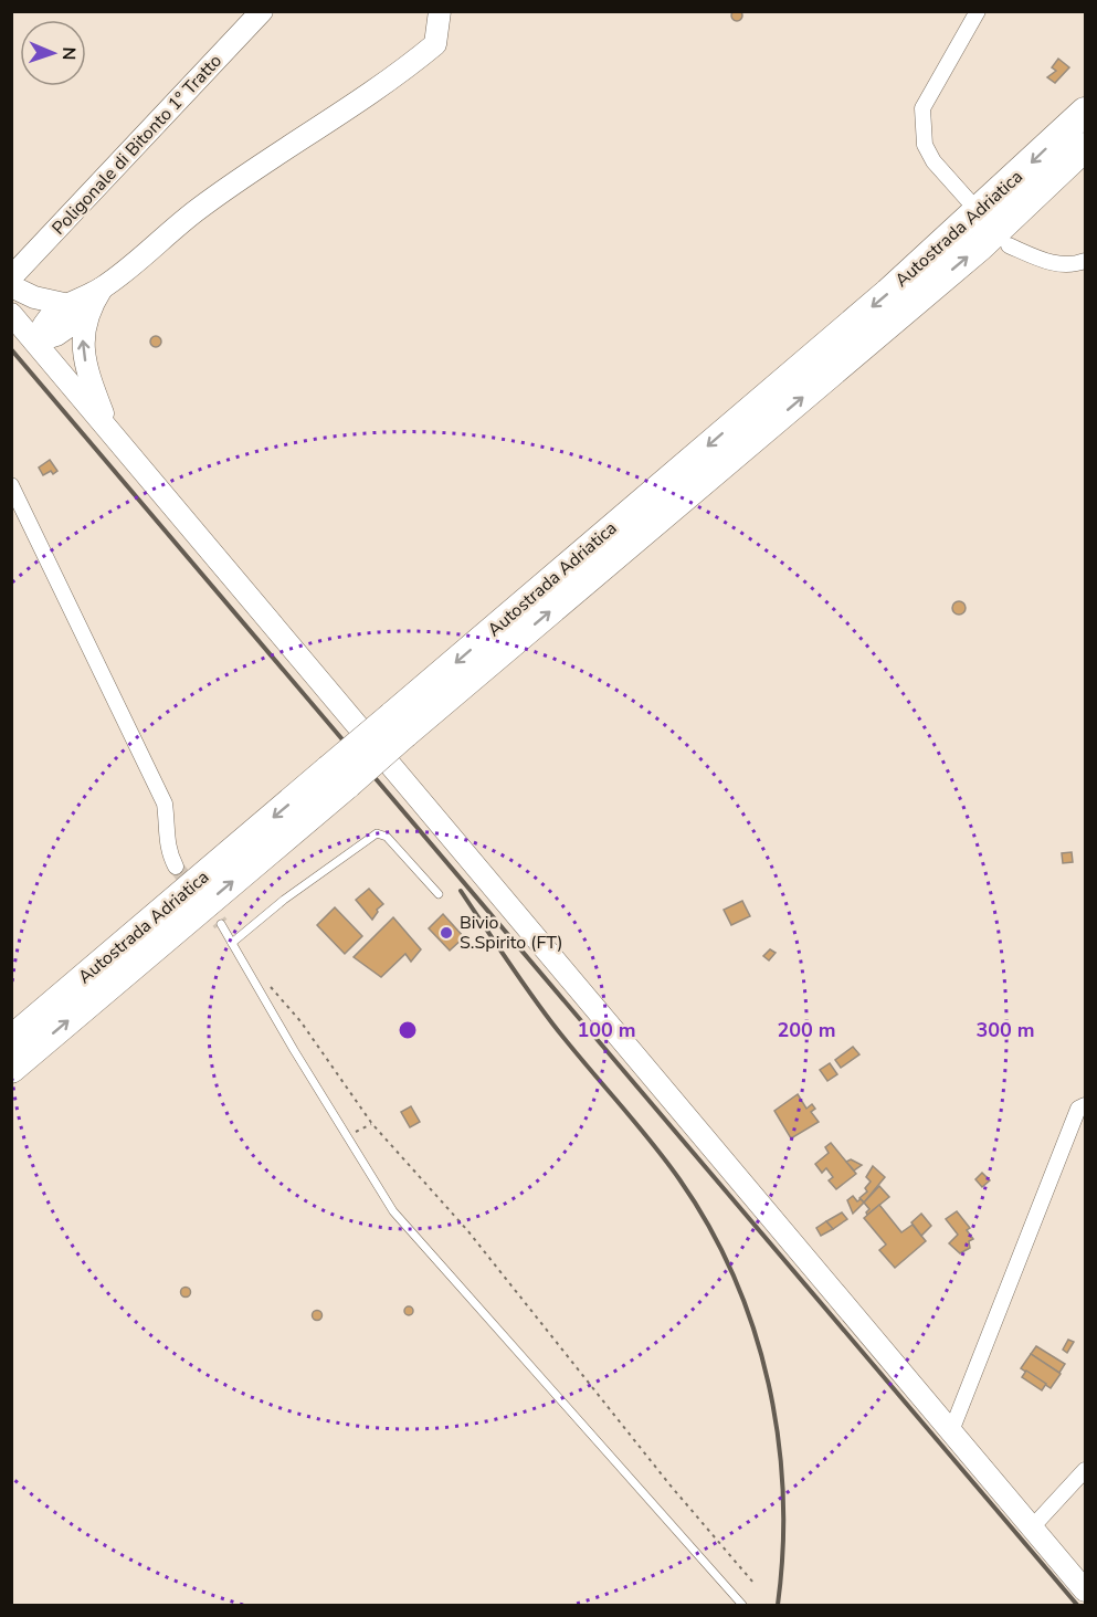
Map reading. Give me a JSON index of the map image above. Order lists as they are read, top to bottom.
{
  "streets": {
    "highway": ["Autostrada Adriatica"],
    "main road": ["Poligonale di Bitonto 1° Tratto"]
  },
  "places": ["Bivio S.Spirito (FT)"],
  "north": "right",
  "rings": ["100 m", "200 m", "300 m"]
}
